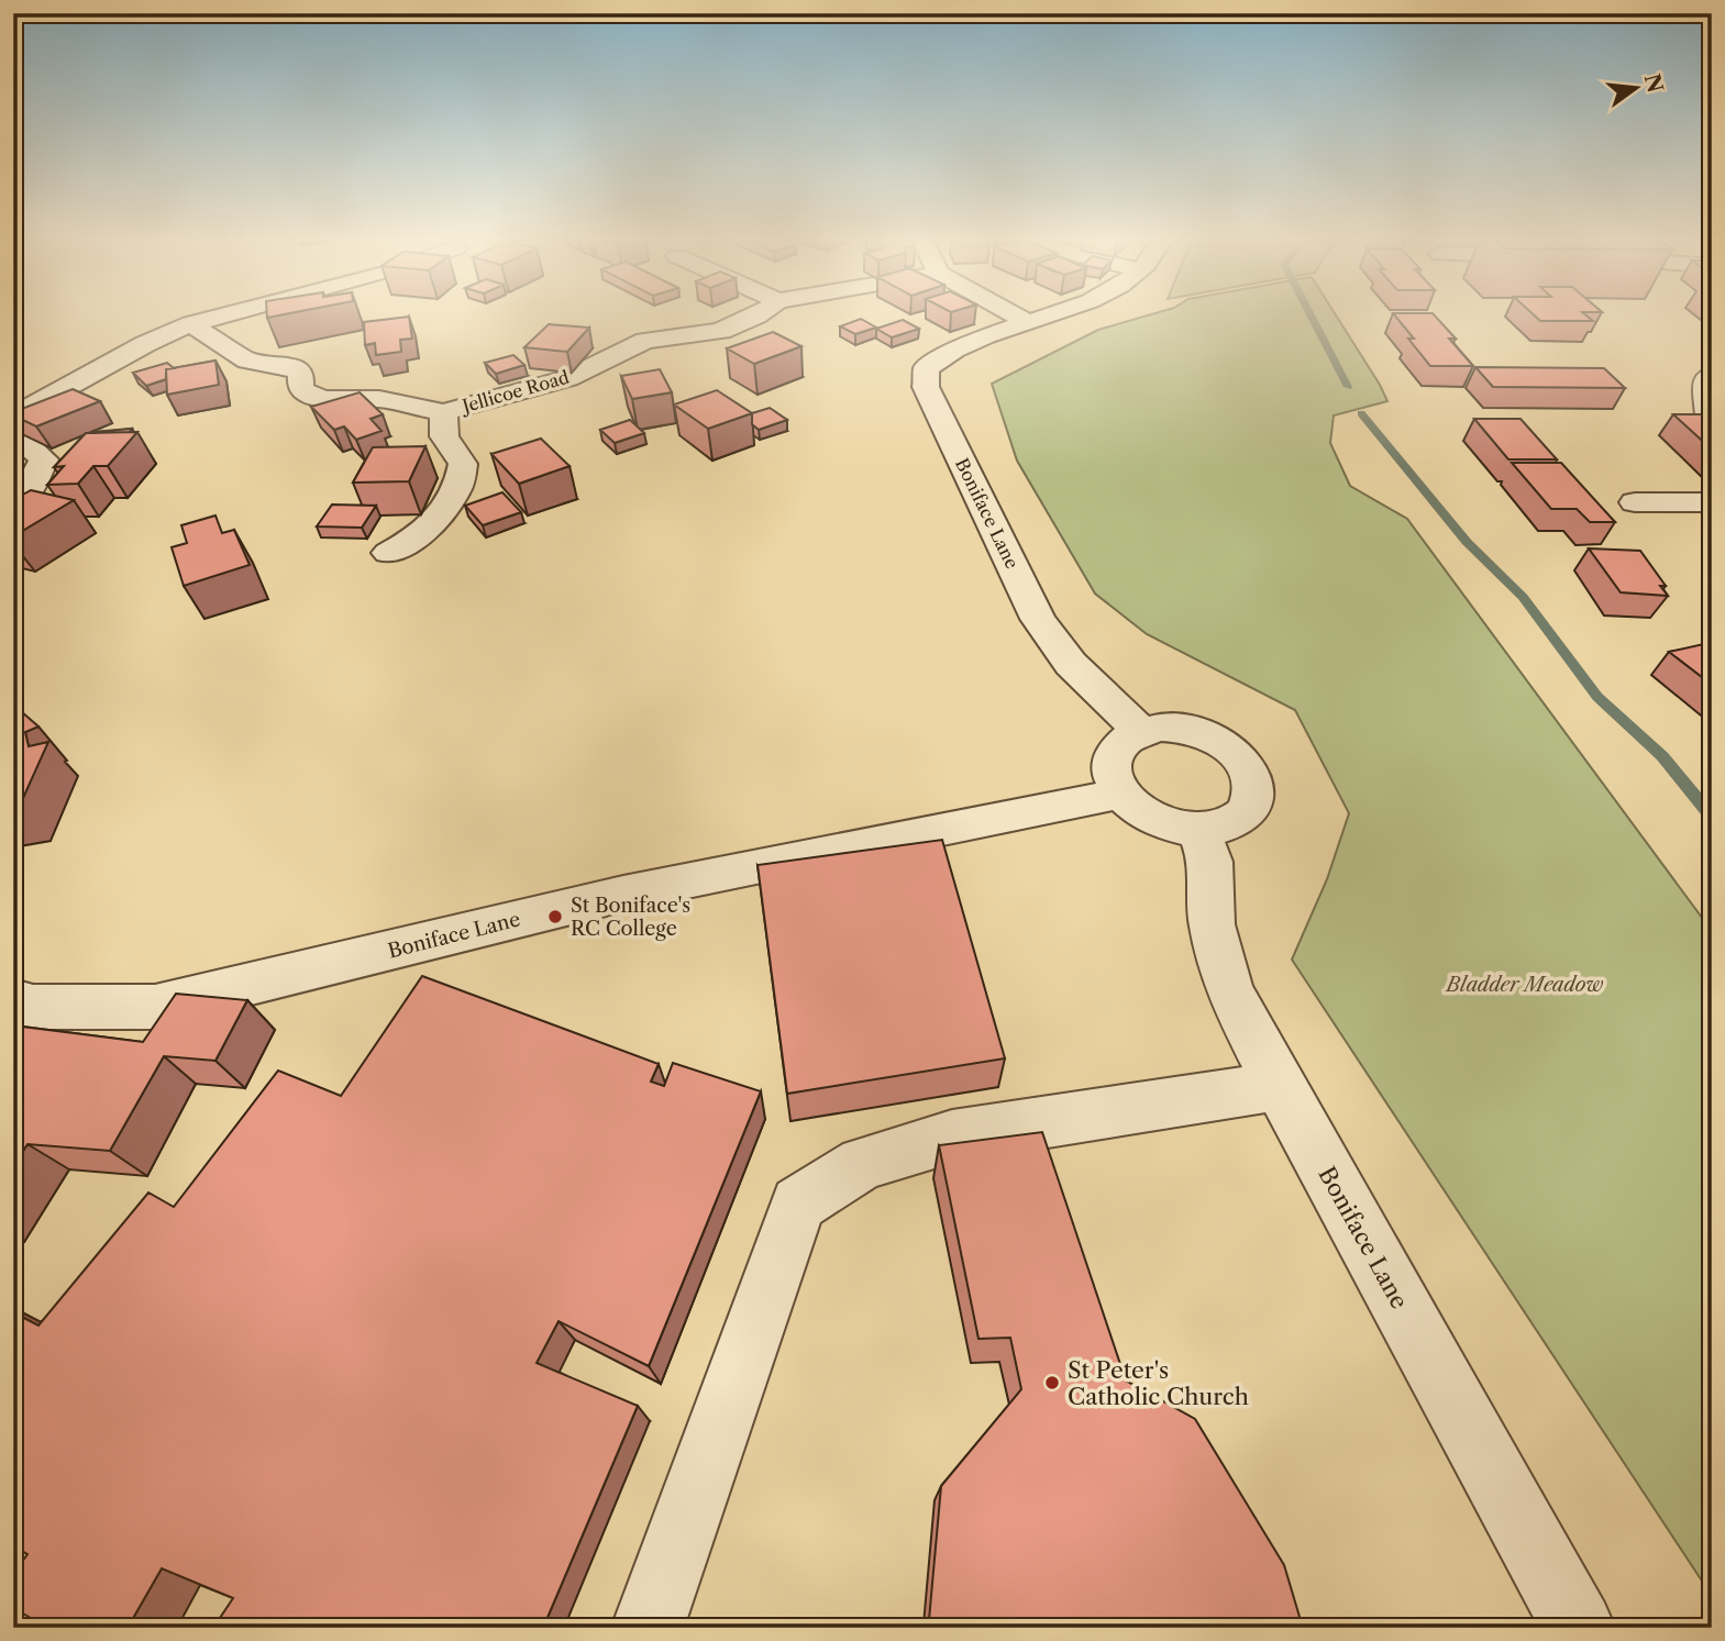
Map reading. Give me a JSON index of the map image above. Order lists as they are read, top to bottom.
{
  "streets": {
    "street": ["Jellicoe Road", "Boniface Lane"]
  },
  "parks": ["Bladder Meadow"],
  "places": ["St Boniface's RC College", "St Peter's Catholic Church"],
  "north": "right"
}
